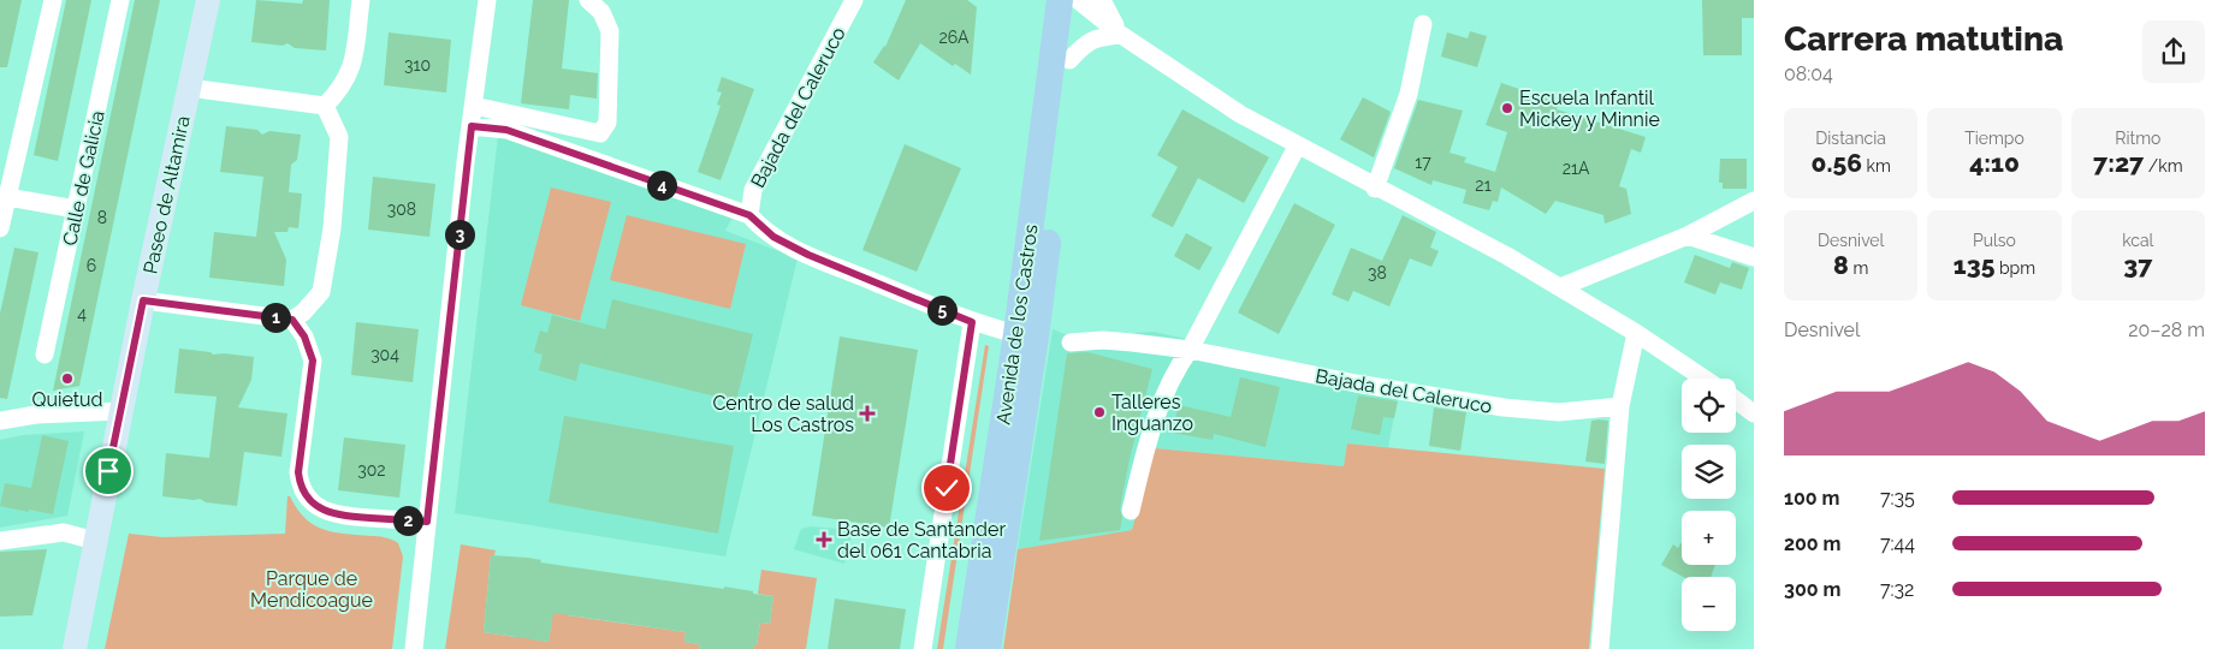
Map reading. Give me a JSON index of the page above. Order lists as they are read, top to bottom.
{
  "streets": {
    "main road": ["Paseo de Altamira", "Avenida de los Castros"],
    "street": ["Bajada del Caleruco", "Calle de Galicia"]
  },
  "crossings": [
    ["Bajada del Caleruco", "Avenida de los Castros"]
  ],
  "parks": ["Parque de Mendicoague"],
  "places": {
    "other": ["Escuela Infantil Mickey y Minnie", "Quietud", "Talleres Inguanzo"],
    "health": ["Centro de salud Los Castros", "Base de Santander del 061 Cantabria"]
  },
  "house_numbers": [
    "26A",
    "310",
    "17",
    "21A",
    "21",
    "308",
    "8",
    "6",
    "38",
    "4",
    "304",
    "302"
  ],
  "page": {
    "heading": ["Carrera matutina", "08:04"],
    "stats": [
      ["Distancia", "0.56 km"],
      ["Tiempo", "4:10"],
      ["Ritmo", "7:27 /km"],
      ["Desnivel", "8 m"],
      ["Pulso", "135 bpm"],
      ["kcal", "37"]
    ],
    "pins": [
      "4",
      "3",
      "5",
      "1",
      "2"
    ],
    "chart": ["Desnivel", "20–28 m"],
    "map_buttons": ["+", "−"],
    "list": [
      {
        "name": "100 m",
        "note": "7:35"
      },
      {
        "name": "200 m",
        "note": "7:44"
      },
      {
        "name": "300 m",
        "note": "7:32"
      }
    ]
  }
}
